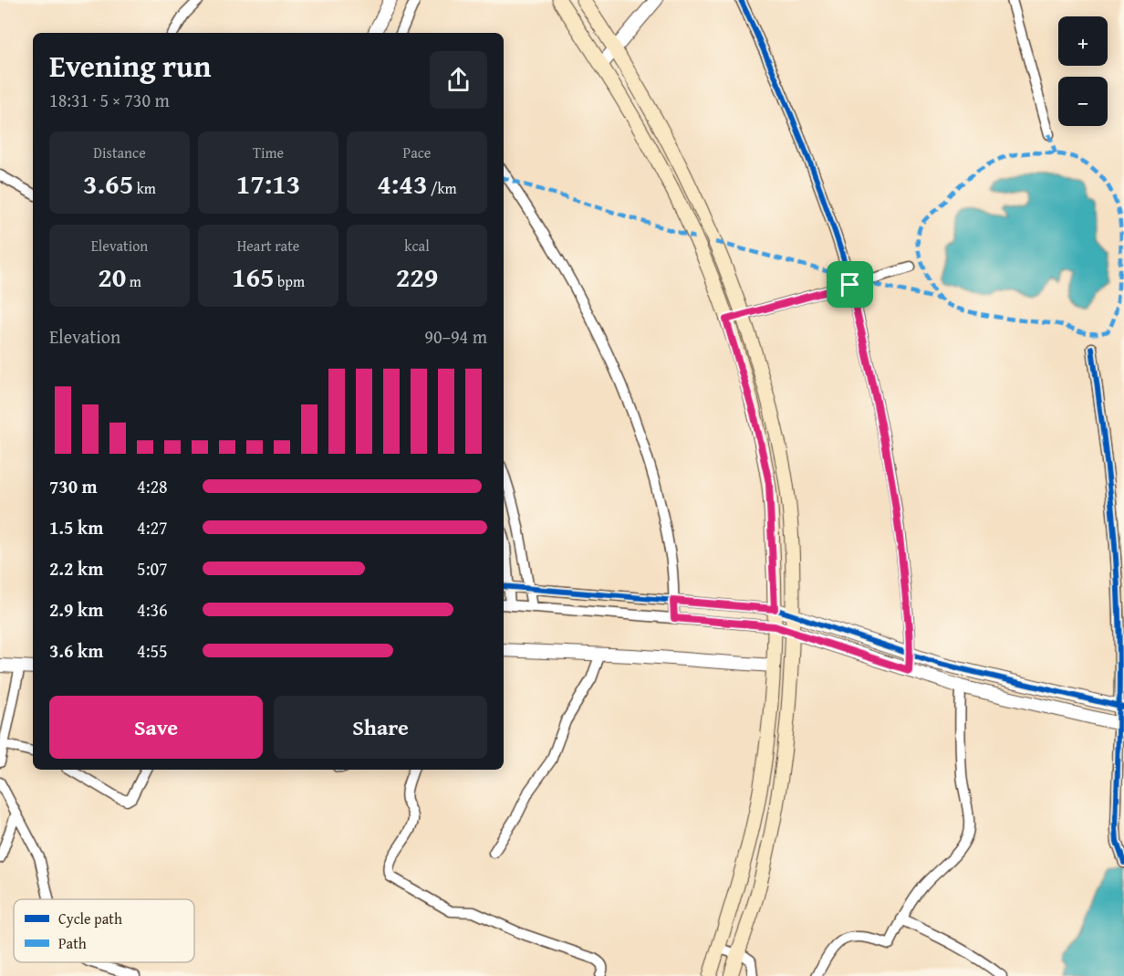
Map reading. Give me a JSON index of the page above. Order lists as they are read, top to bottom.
{
  "legend": ["Cycle path", "Path"],
  "page": {
    "map_buttons": ["+", "−"],
    "heading": ["Evening run", "18:31 · 5 × 730 m"],
    "stats": [
      ["Distance", "3.65 km"],
      ["Time", "17:13"],
      ["Pace", "4:43 /km"],
      ["Elevation", "20 m"],
      ["Heart rate", "165 bpm"],
      ["kcal", "229"]
    ],
    "chart": ["Elevation", "90–94 m"],
    "list": [
      {
        "name": "730 m",
        "note": "4:28"
      },
      {
        "name": "1.5 km",
        "note": "4:27"
      },
      {
        "name": "2.2 km",
        "note": "5:07"
      },
      {
        "name": "2.9 km",
        "note": "4:36"
      },
      {
        "name": "3.6 km",
        "note": "4:55"
      }
    ],
    "buttons": ["Save", "Share"]
  }
}
